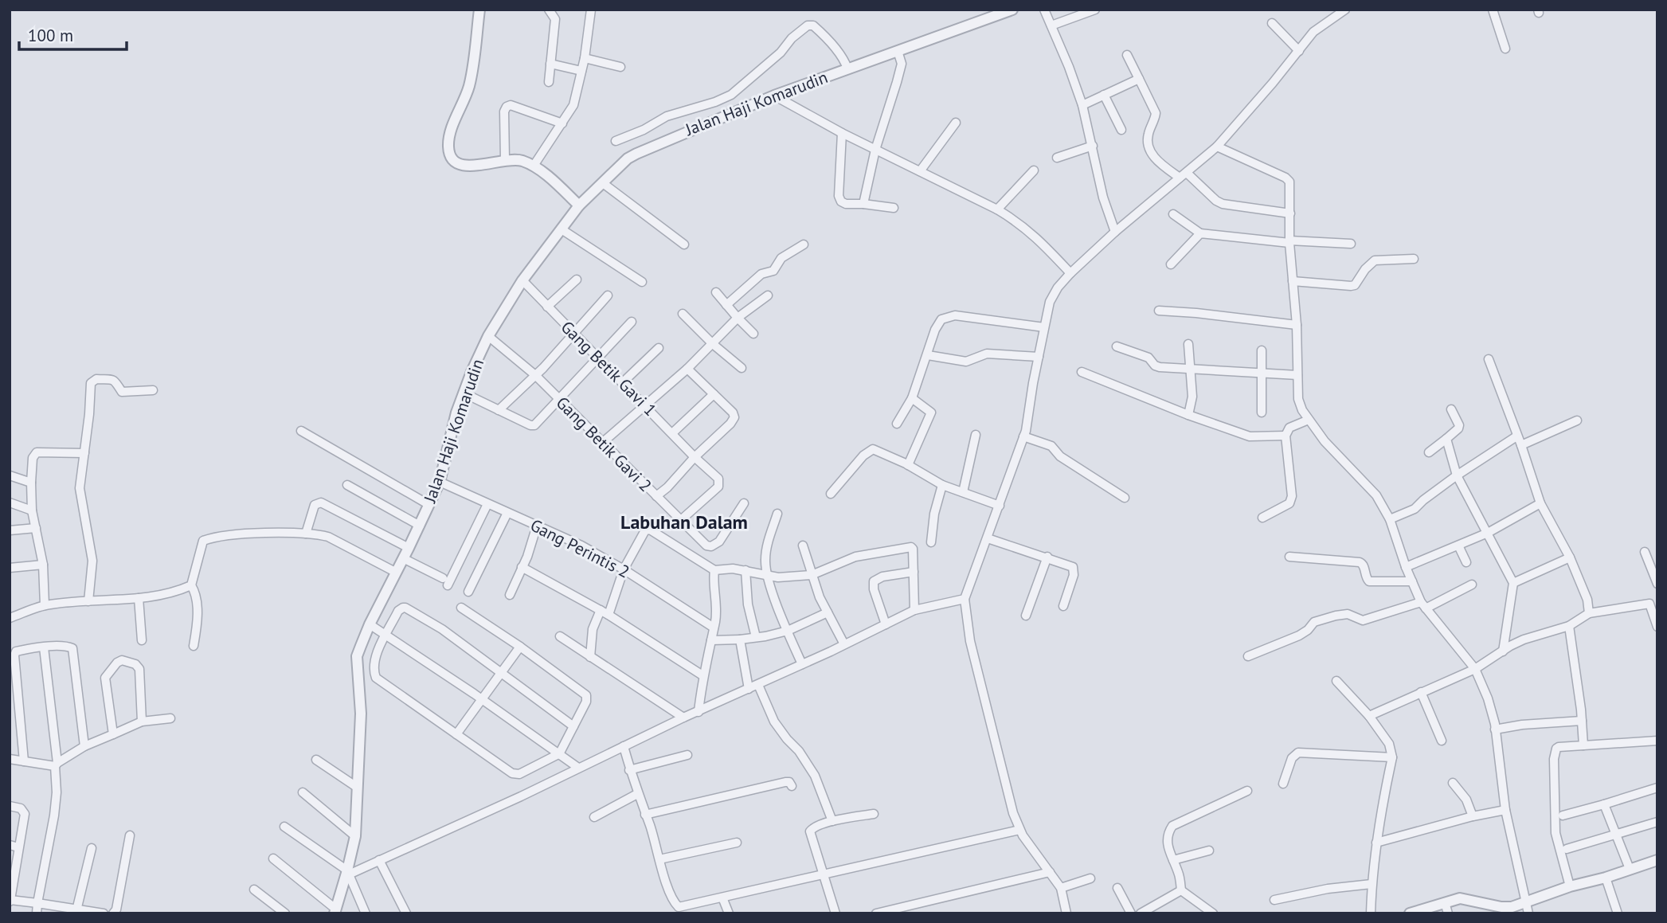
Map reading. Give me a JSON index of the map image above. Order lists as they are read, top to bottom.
{
  "streets": {
    "street": [
      "Jalan Haji Komarudin",
      "Gang Betik Gavi 1",
      "Gang Betik Gavi 2",
      "Gang Perintis 2"
    ]
  },
  "crossings": [
    ["Jalan Haji Komarudin", "Gang Betik Gavi 1"],
    ["Jalan Haji Komarudin", "Gang Betik Gavi 2"],
    ["Jalan Haji Komarudin", "Gang Perintis 2"],
    ["Gang Betik Gavi 1", "Gang Betik Gavi 2"]
  ],
  "districts": ["Labuhan Dalam"],
  "scale_bar": "100 m"
}
